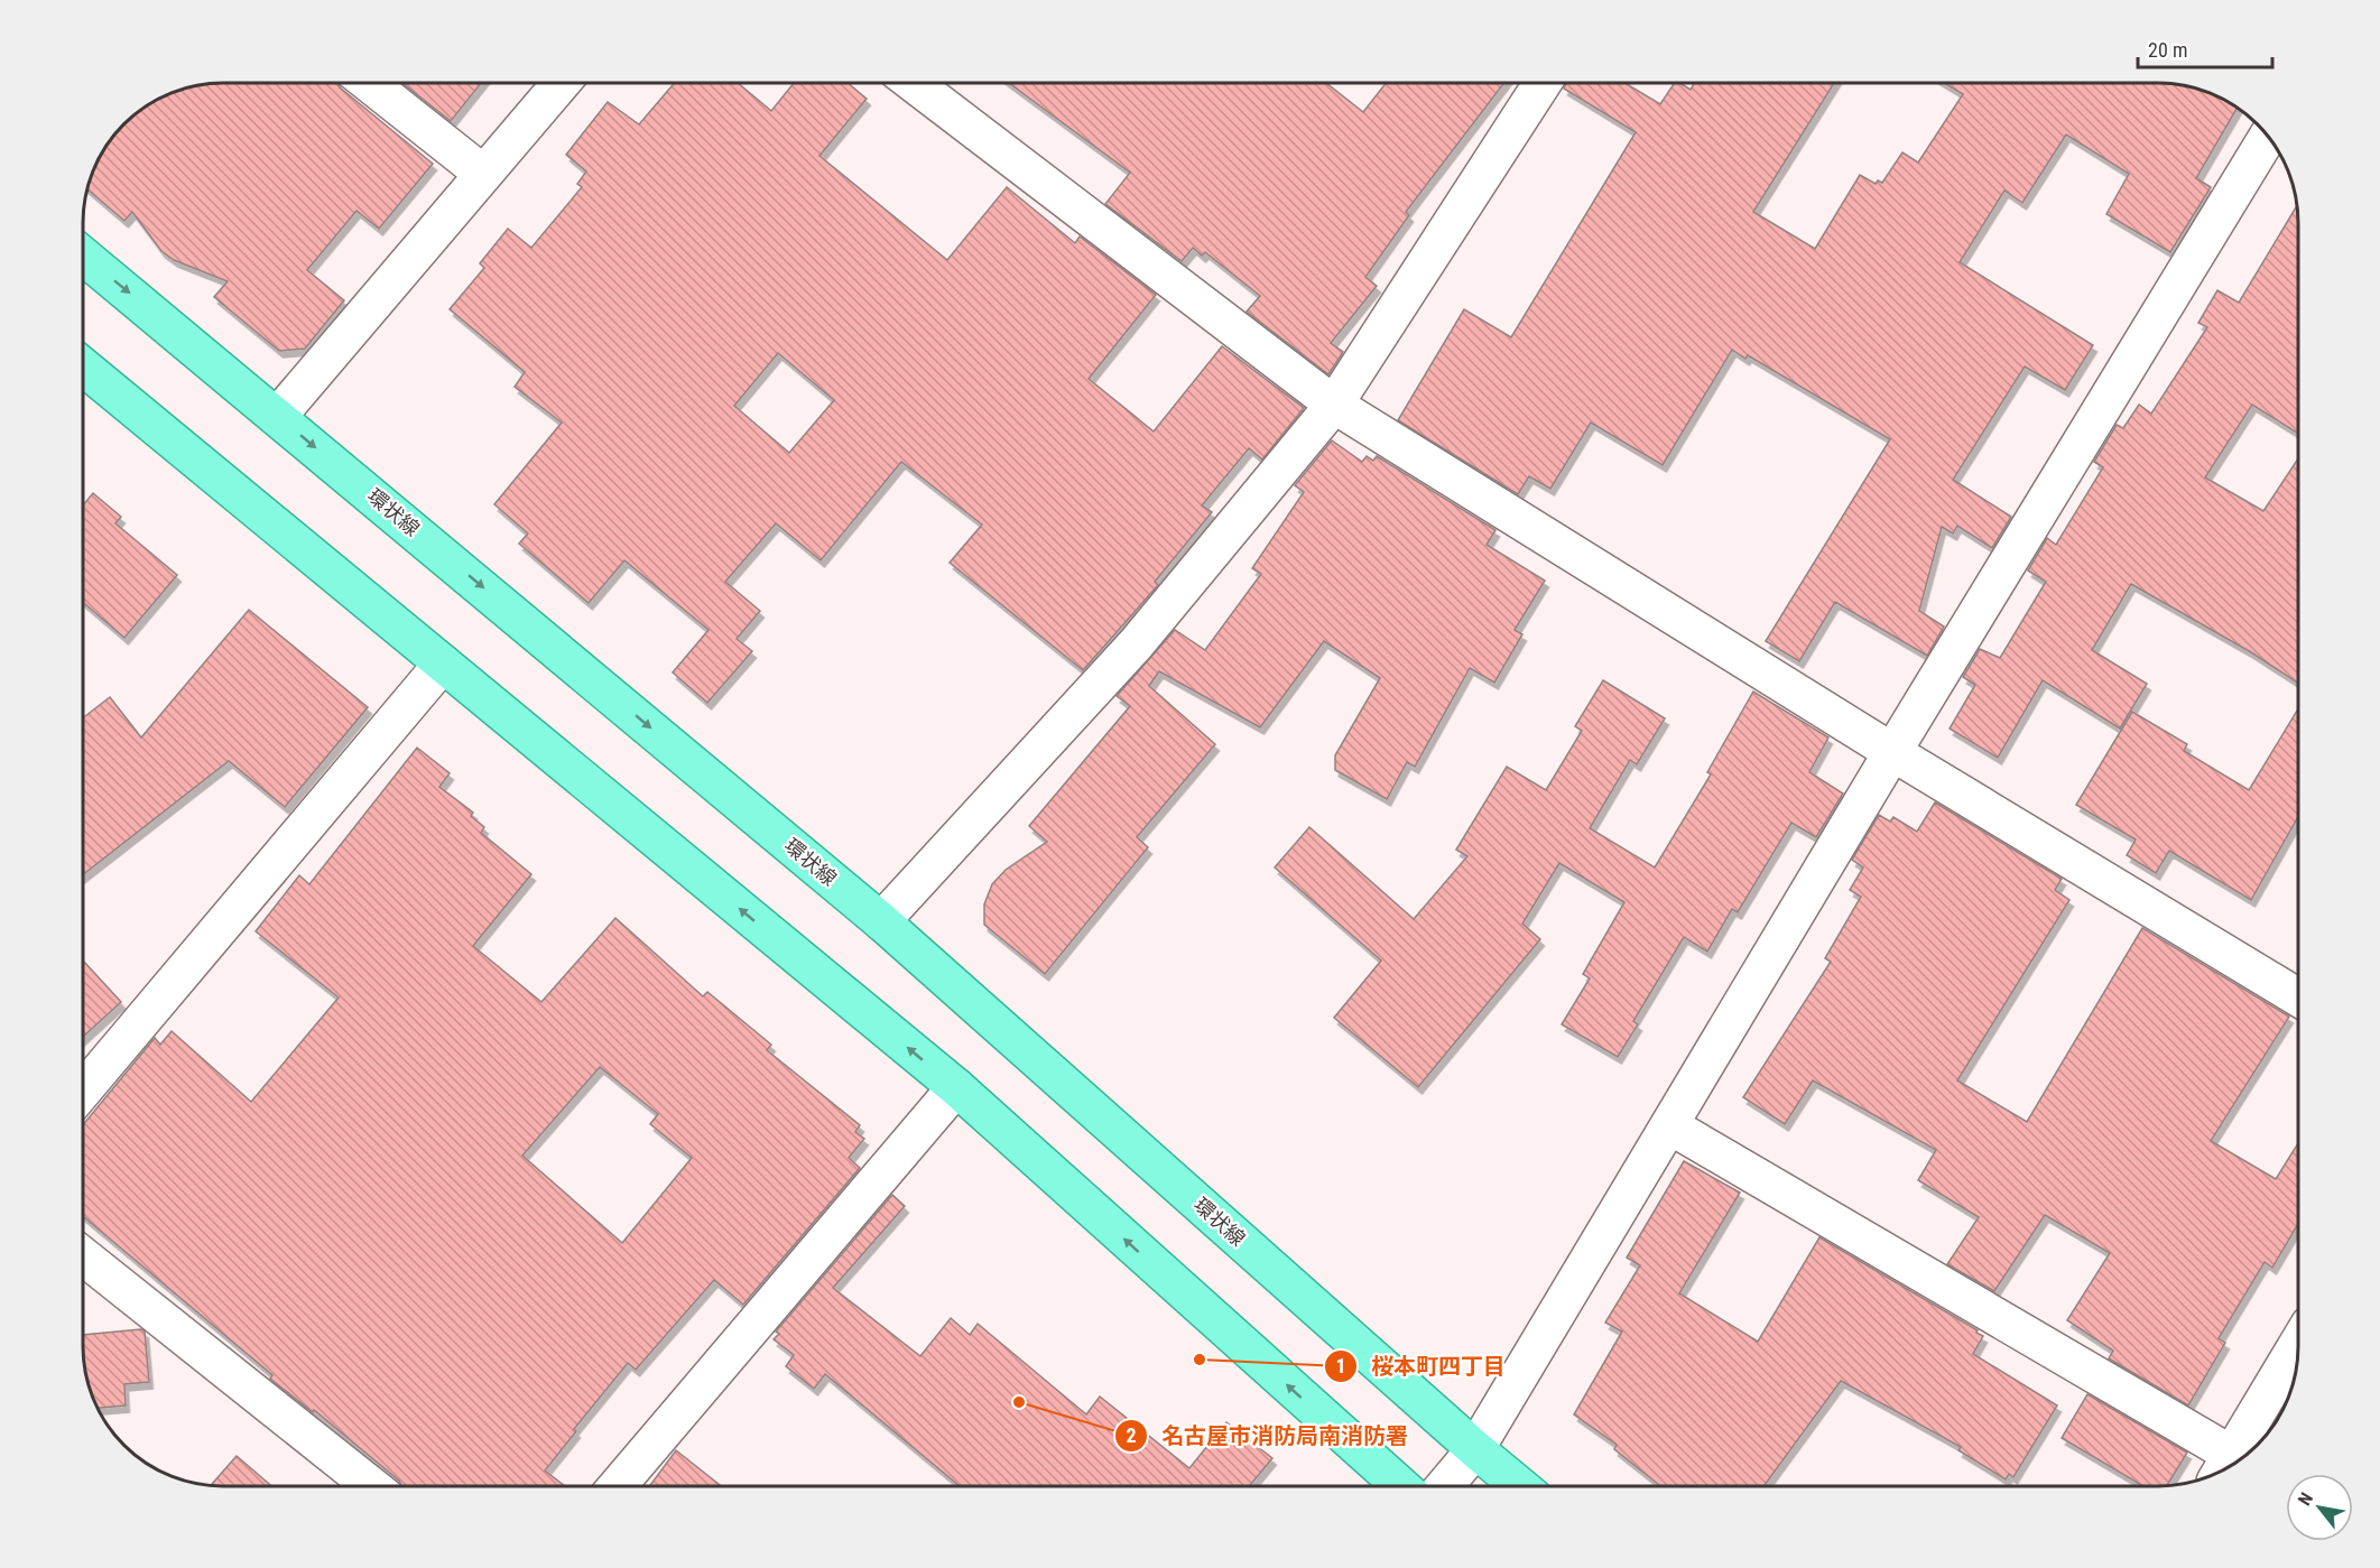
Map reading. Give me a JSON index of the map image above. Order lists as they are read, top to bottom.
{
  "streets": {
    "main road": ["環状線"]
  },
  "places": ["桜本町四丁目", "名古屋市消防局南消防署"],
  "scale_bar": "20 m",
  "north": "top left"
}
